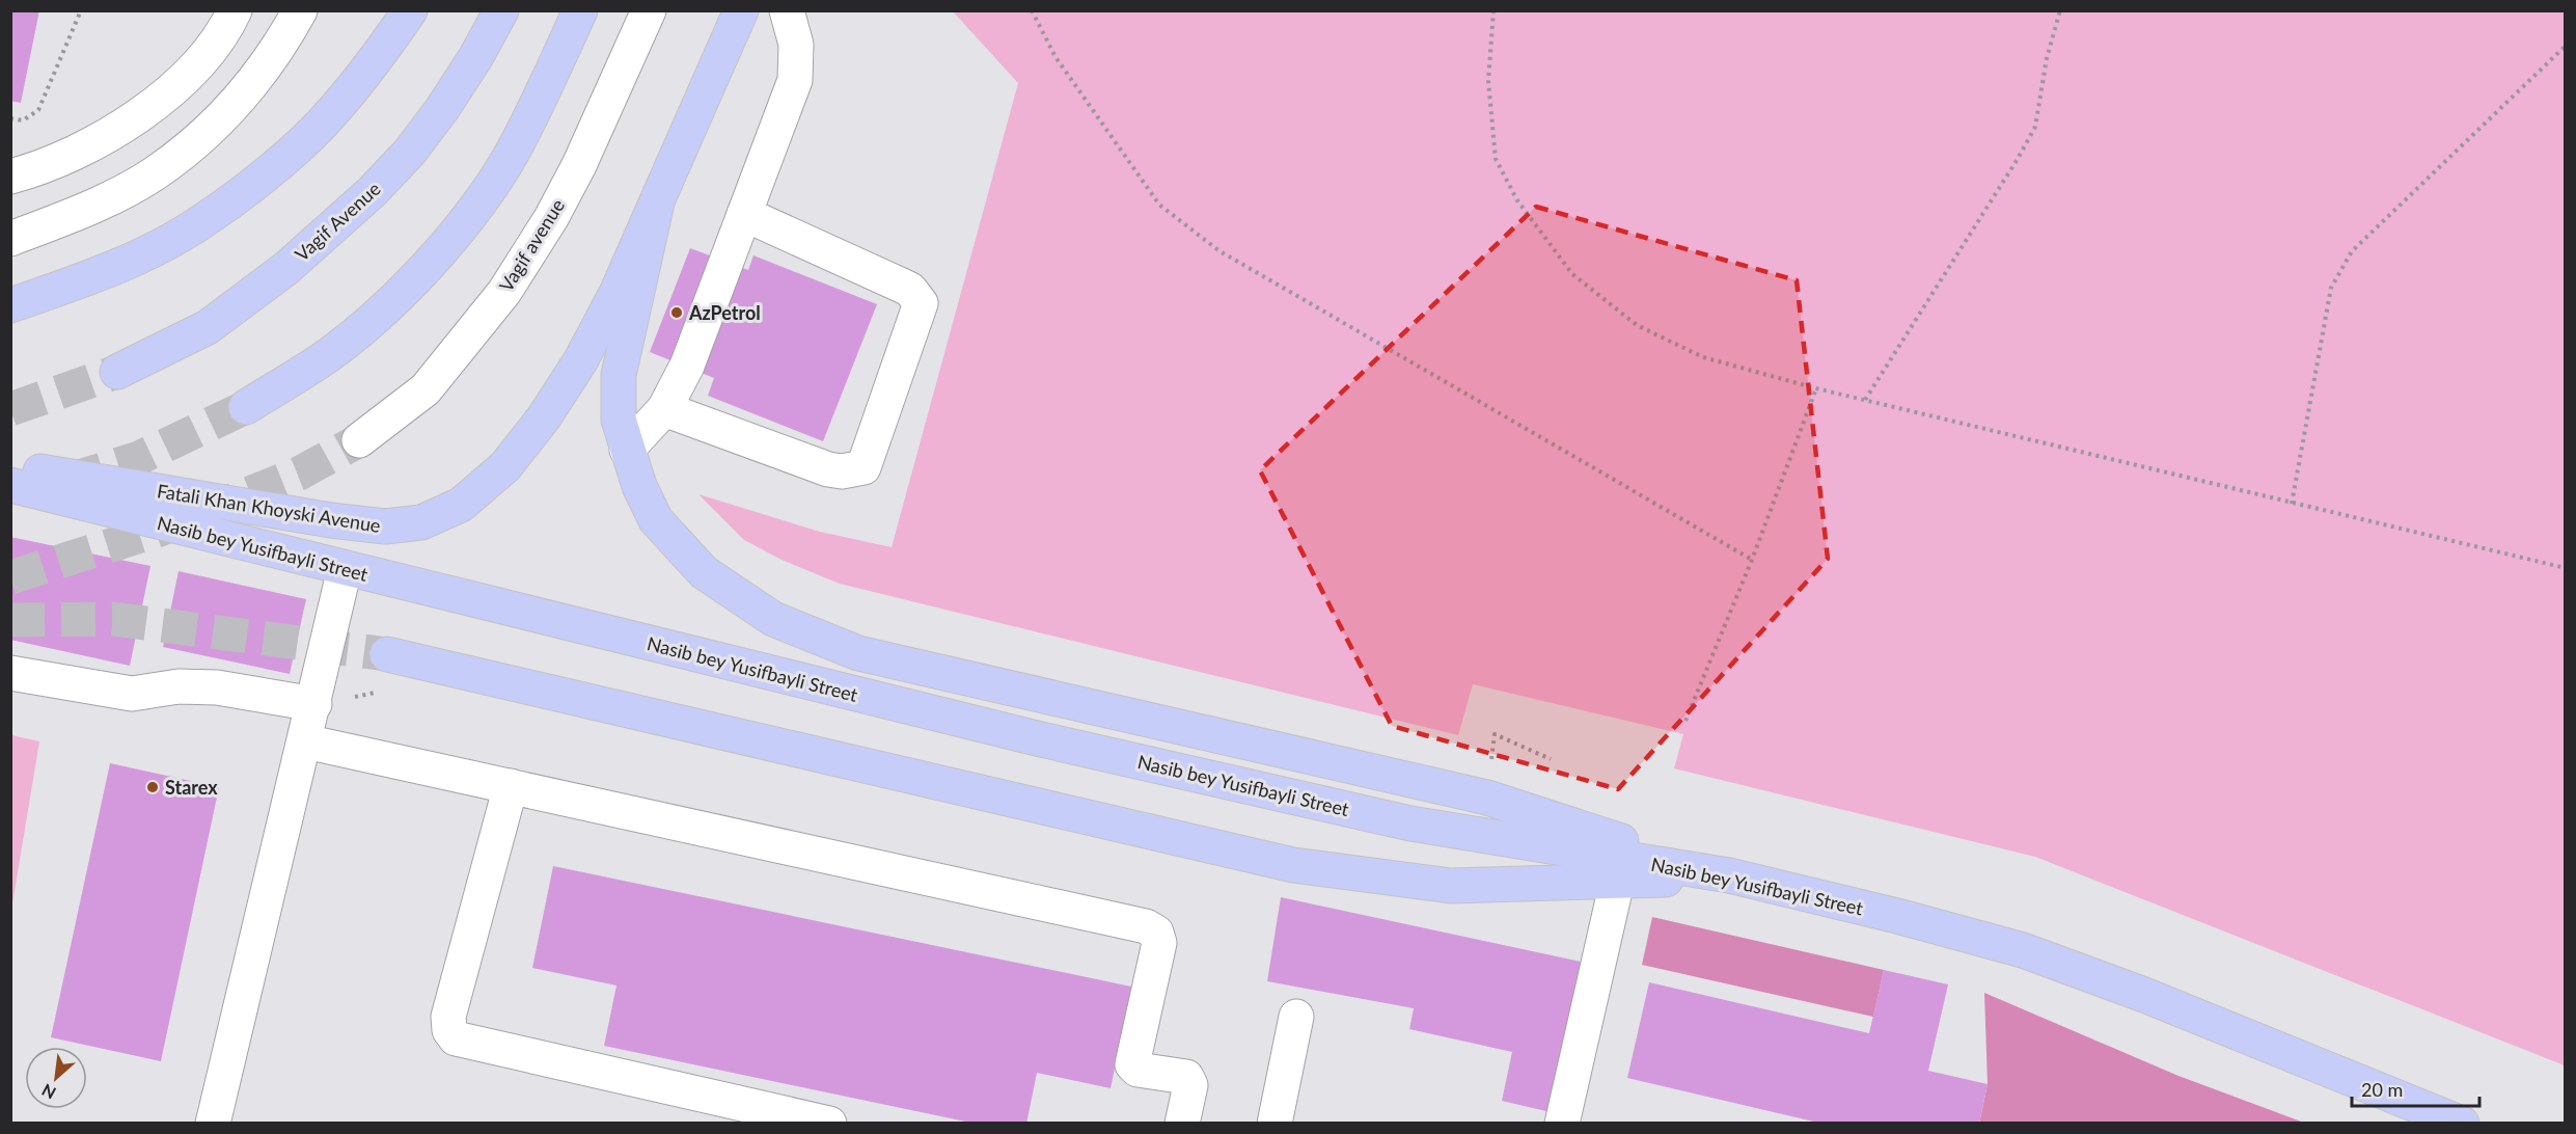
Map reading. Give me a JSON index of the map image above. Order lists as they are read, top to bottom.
{
  "streets": {
    "main road": ["Vagif Avenue", "Fatali Khan Khoyski Avenue", "Nasib bey Yusifbayli Street"],
    "street": ["Vagif avenue"]
  },
  "places": ["AzPetrol", "Starex"],
  "scale_bar": "20 m",
  "north": "bottom left"
}
